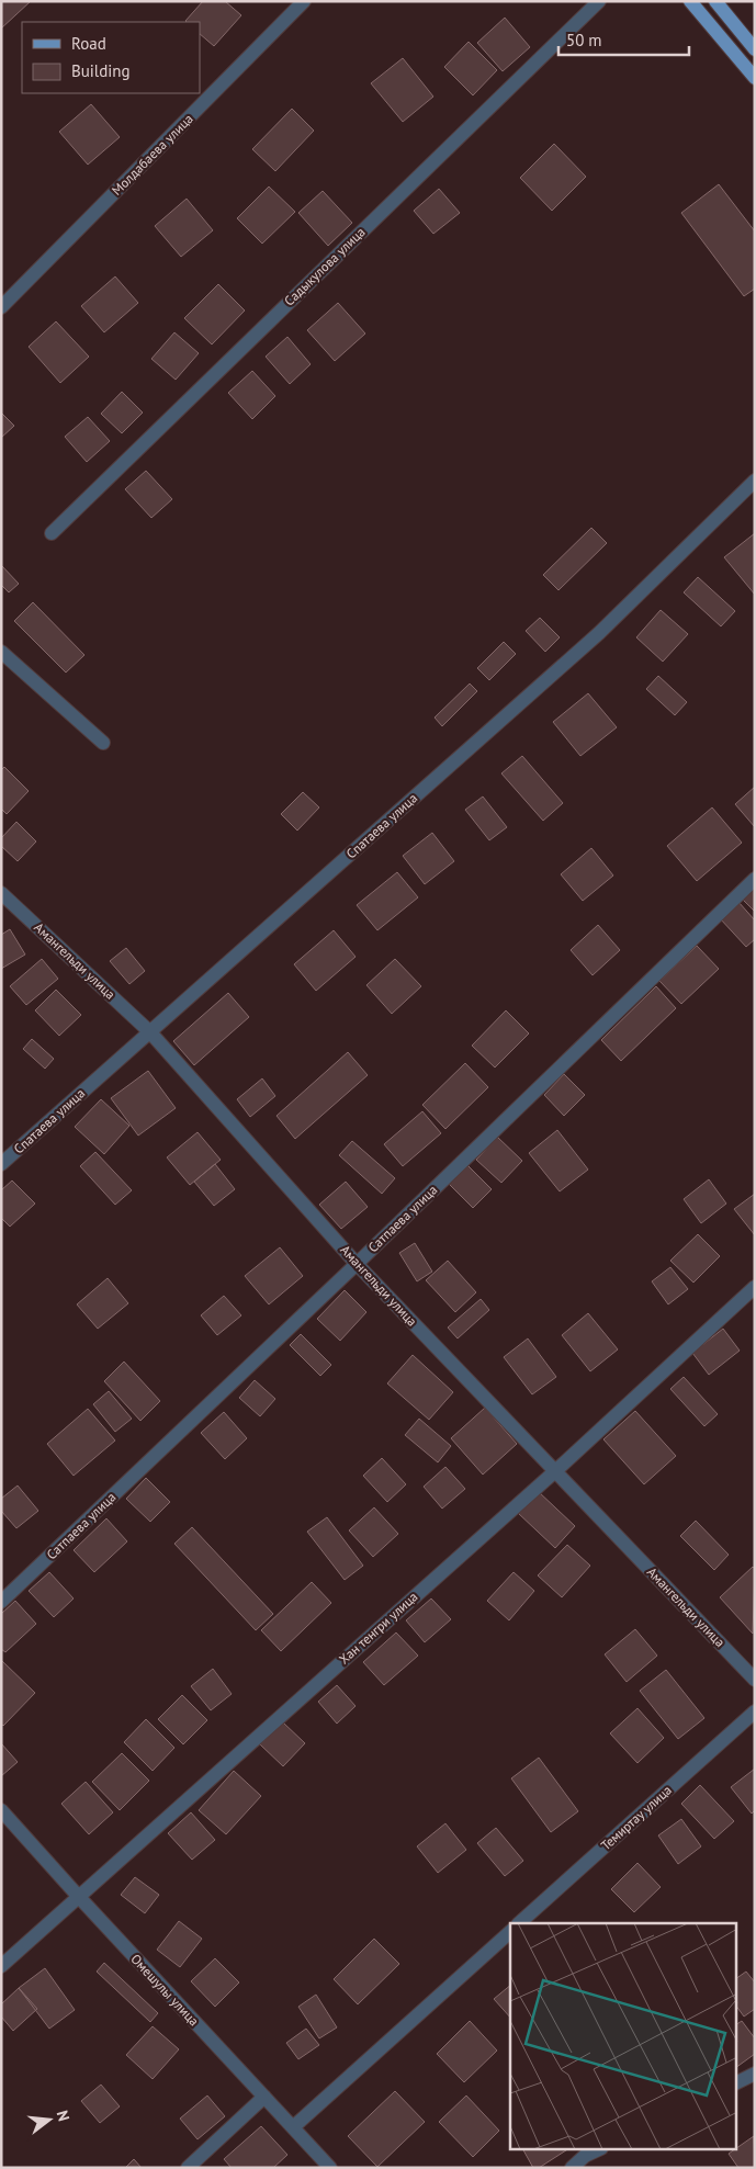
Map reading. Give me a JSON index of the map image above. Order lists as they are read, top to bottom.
{
  "streets": {
    "street": [
      "Молдабаева улица",
      "Садыкулова улица",
      "Спатаева улица",
      "Амангельди улица",
      "Сатпаева улица",
      "Хан тенгри улица",
      "Темиртау улица",
      "Омешулы улица"
    ]
  },
  "crossings": [
    ["Спатаева улица", "Амангельди улица"],
    ["Амангельди улица", "Сатпаева улица"],
    ["Амангельди улица", "Хан тенгри улица"],
    ["Хан тенгри улица", "Омешулы улица"]
  ],
  "legend": ["Road", "Building"],
  "scale_bar": "50 m",
  "north": "right"
}
